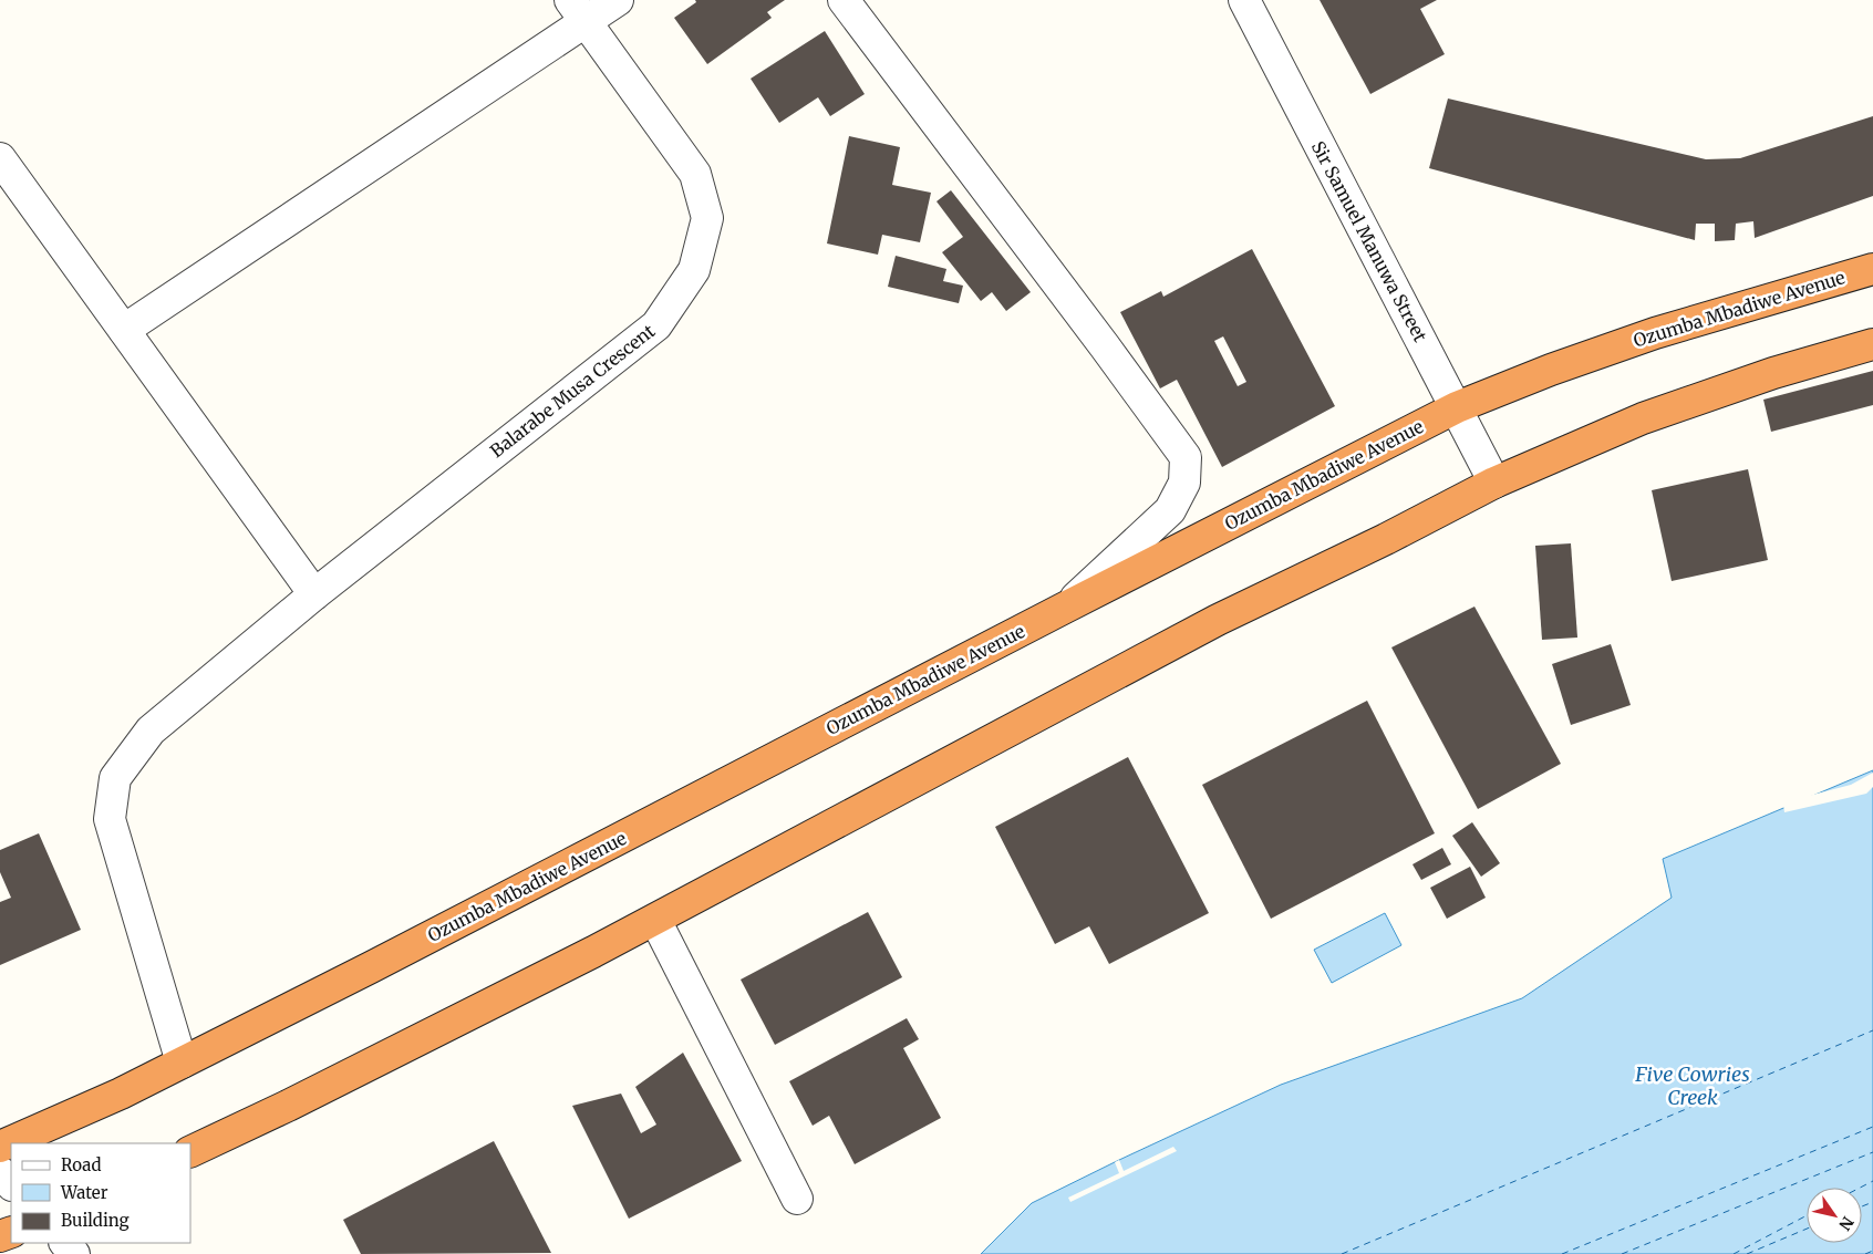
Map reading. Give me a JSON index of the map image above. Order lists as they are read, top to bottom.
{
  "streets": {
    "highway": ["Ozumba Mbadiwe Avenue"],
    "street": ["Sir Samuel Manuwa Street", "Balarabe Musa Crescent"]
  },
  "crossings": [
    ["Sir Samuel Manuwa Street", "Ozumba Mbadiwe Avenue"],
    ["Ozumba Mbadiwe Avenue", "Balarabe Musa Crescent"]
  ],
  "water": ["Five Cowries Creek"],
  "legend": ["Road", "Water", "Building"],
  "north": "bottom right"
}
